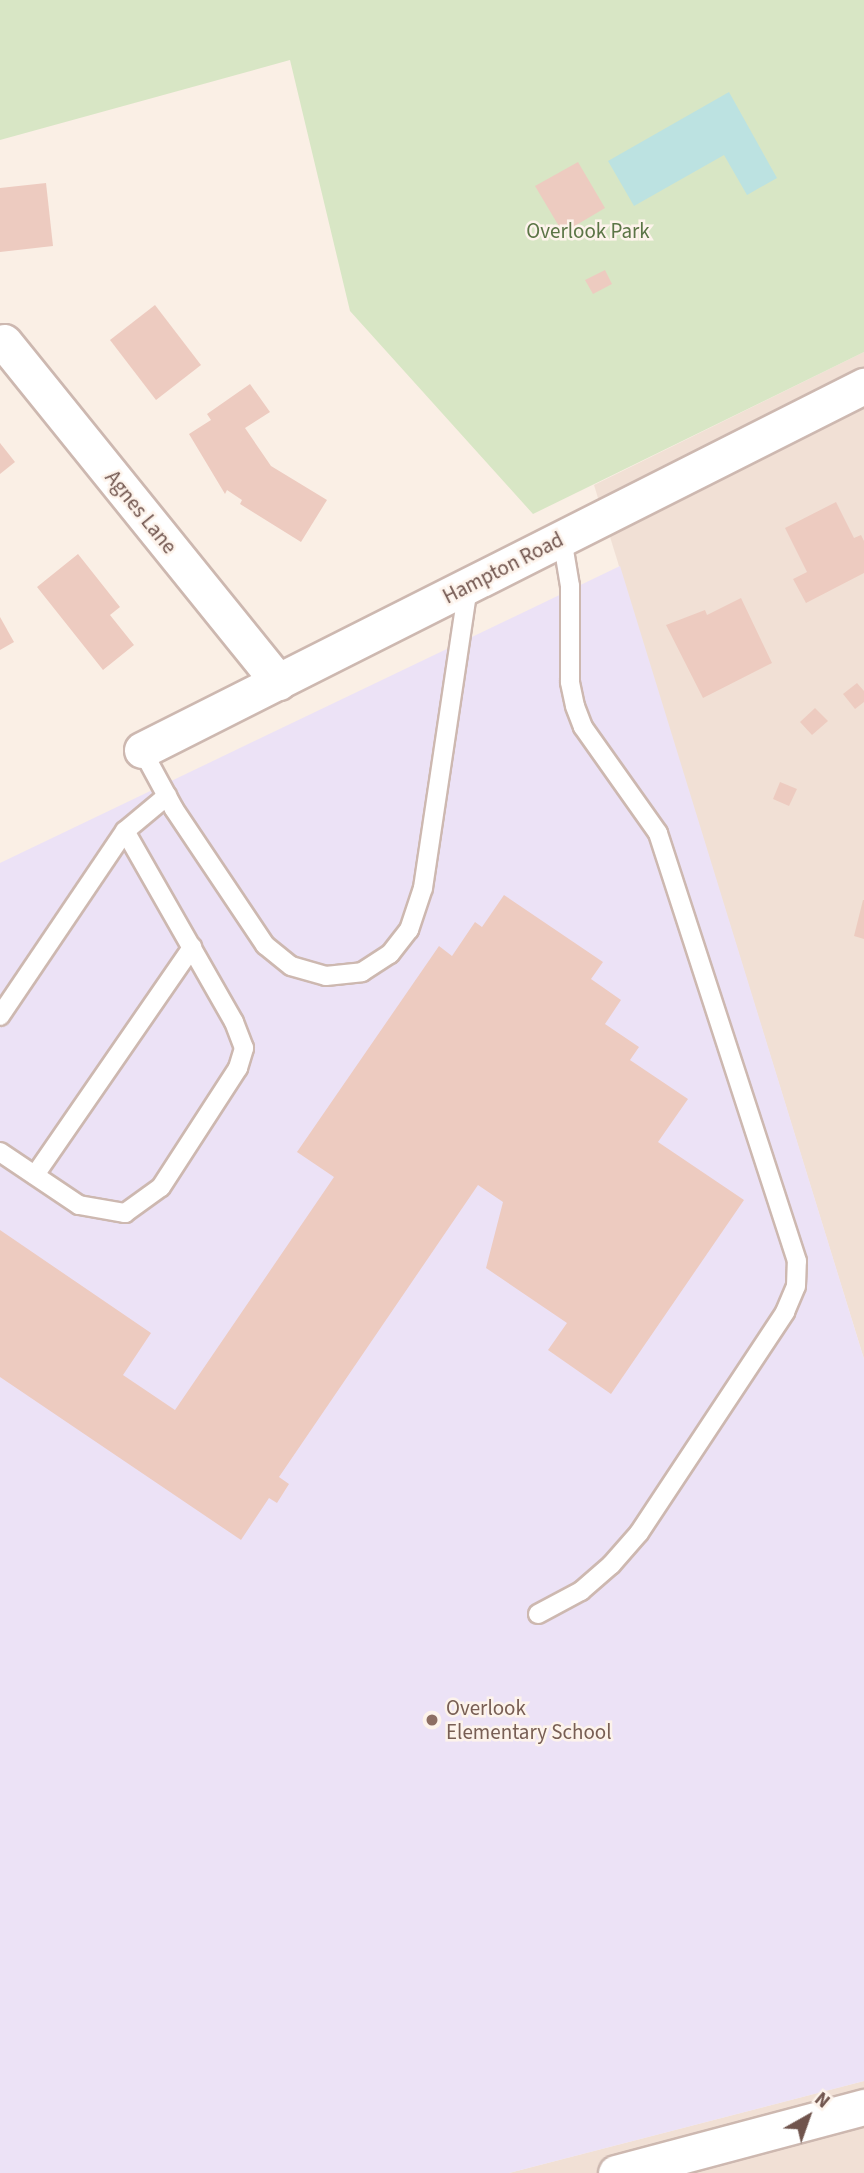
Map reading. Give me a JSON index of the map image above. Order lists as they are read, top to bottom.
{
  "streets": {
    "street": ["Agnes Lane", "Hampton Road"]
  },
  "crossings": [
    ["Agnes Lane", "Hampton Road"]
  ],
  "parks": ["Overlook Park"],
  "places": ["Overlook Elementary School"],
  "north": "top right"
}
